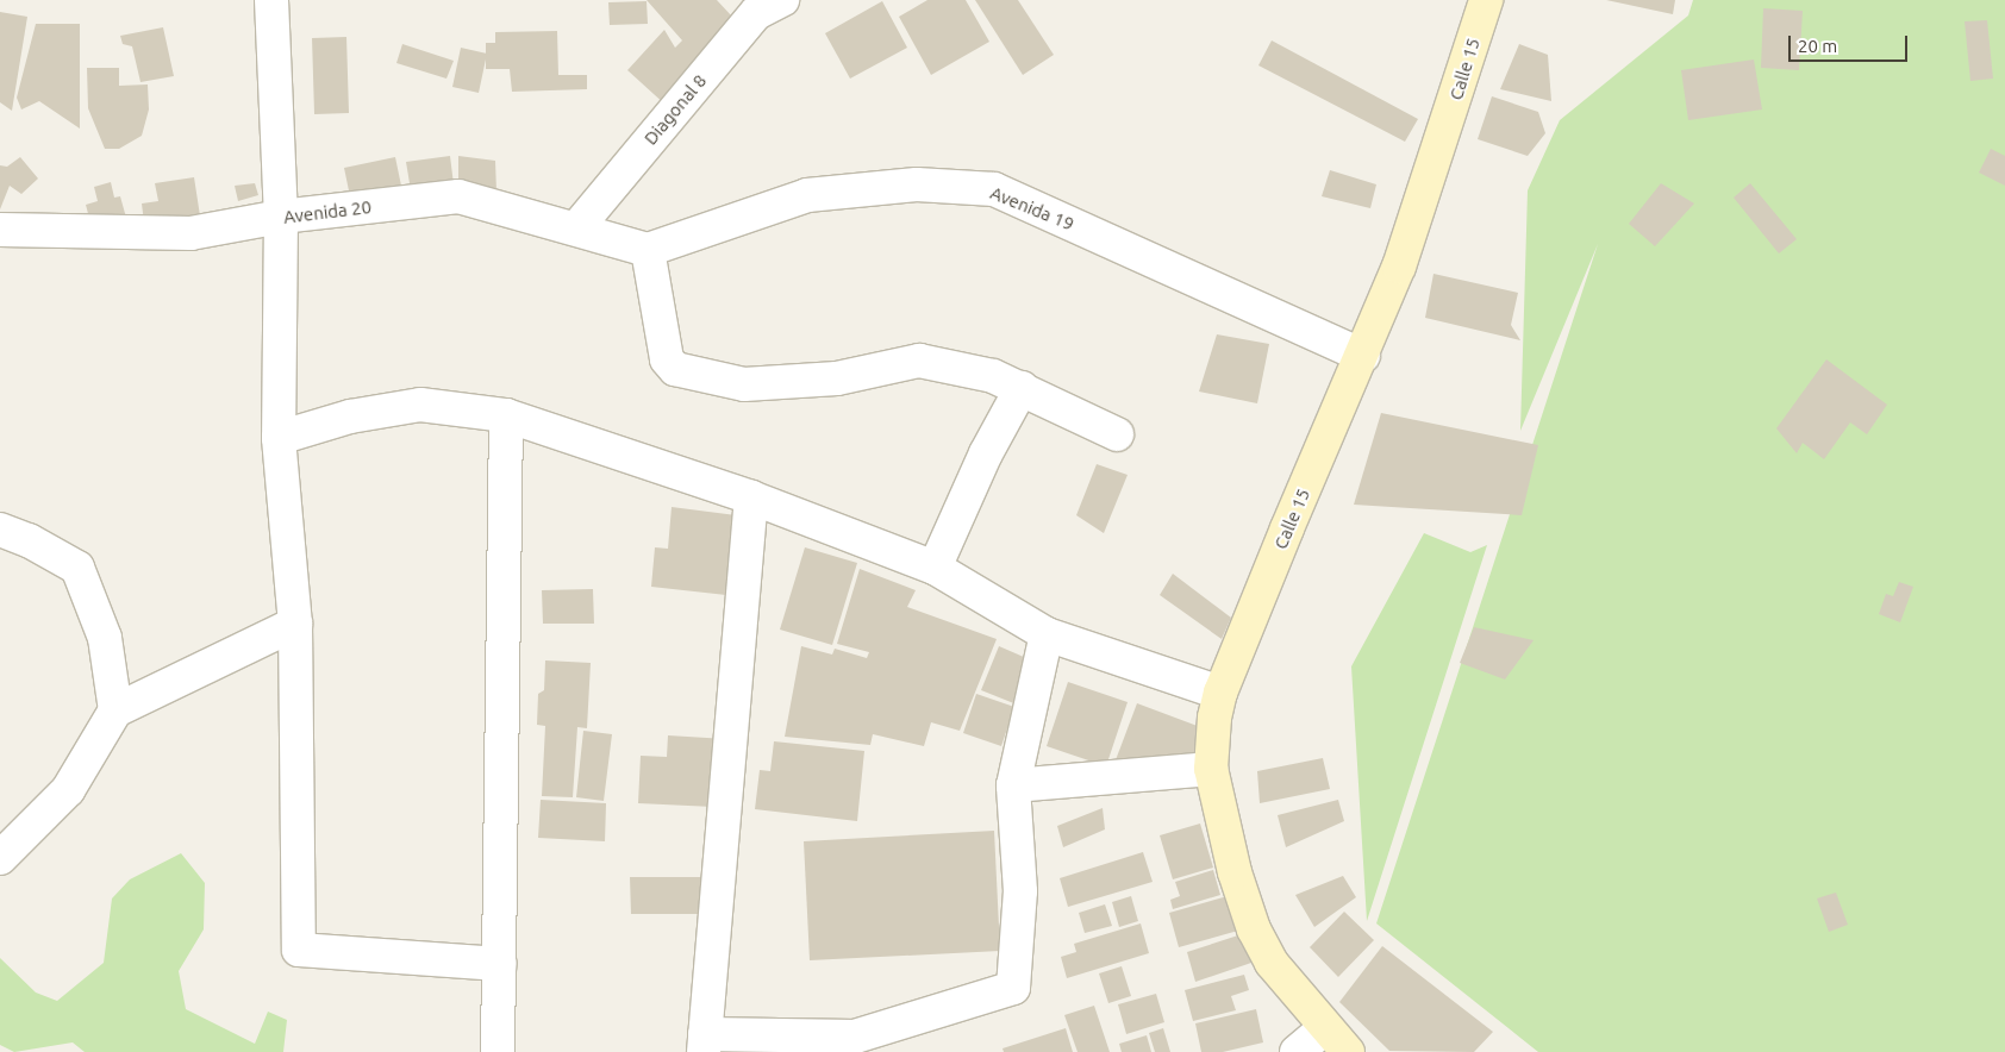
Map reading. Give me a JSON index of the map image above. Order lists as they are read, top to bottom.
{
  "streets": {
    "main road": ["Calle 15"],
    "street": ["Diagonal 8", "Avenida 19", "Avenida 20"]
  },
  "crossings": [
    ["Calle 15", "Avenida 19"],
    ["Diagonal 8", "Avenida 20"],
    ["Avenida 19", "Avenida 20"]
  ],
  "scale_bar": "20 m"
}
